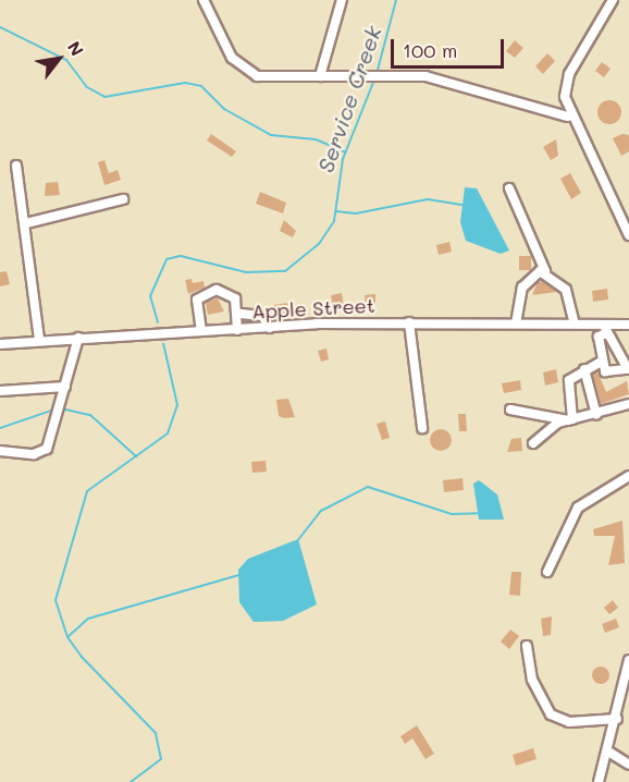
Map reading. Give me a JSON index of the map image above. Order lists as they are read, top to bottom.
{
  "streets": {
    "street": ["Apple Street"]
  },
  "water": ["Service Creek"],
  "scale_bar": "100 m",
  "north": "top right"
}
